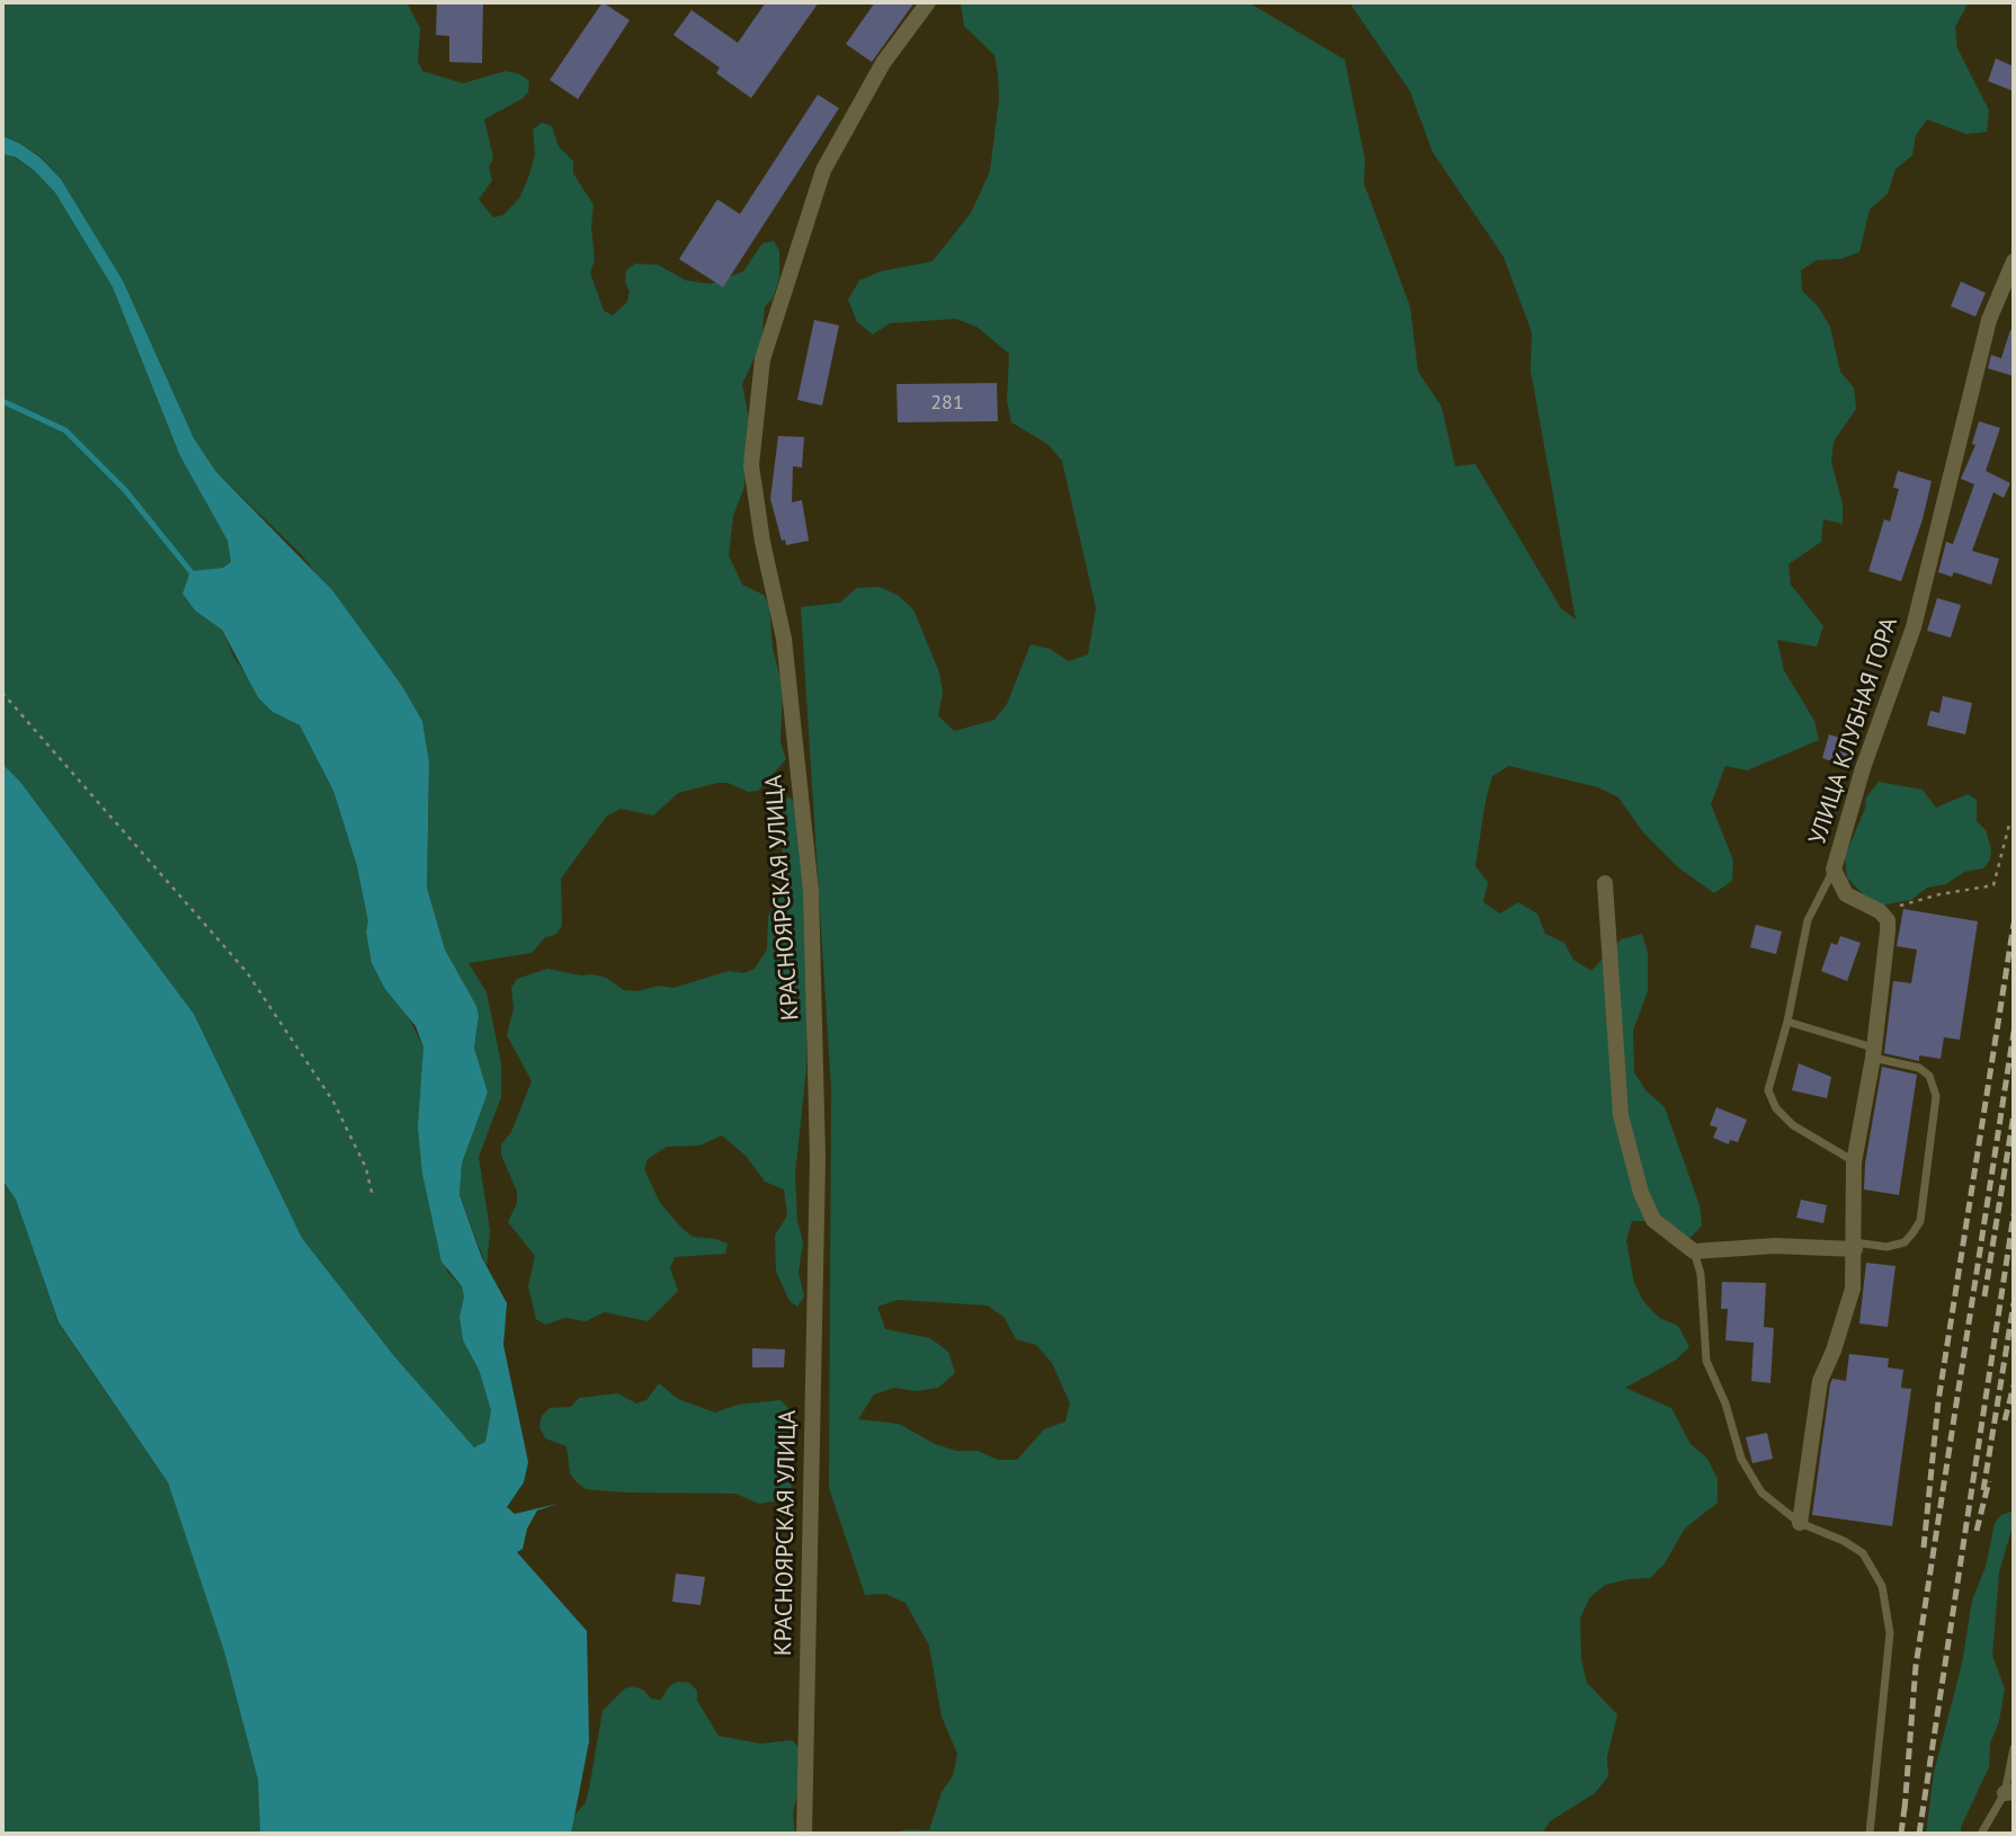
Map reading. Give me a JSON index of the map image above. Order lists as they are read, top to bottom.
{
  "streets": {
    "street": ["УЛИЦА КЛУБНАЯ ГОРА", "КРАСНОЯРСКАЯ УЛИЦА"]
  },
  "house_numbers": ["281"]
}
